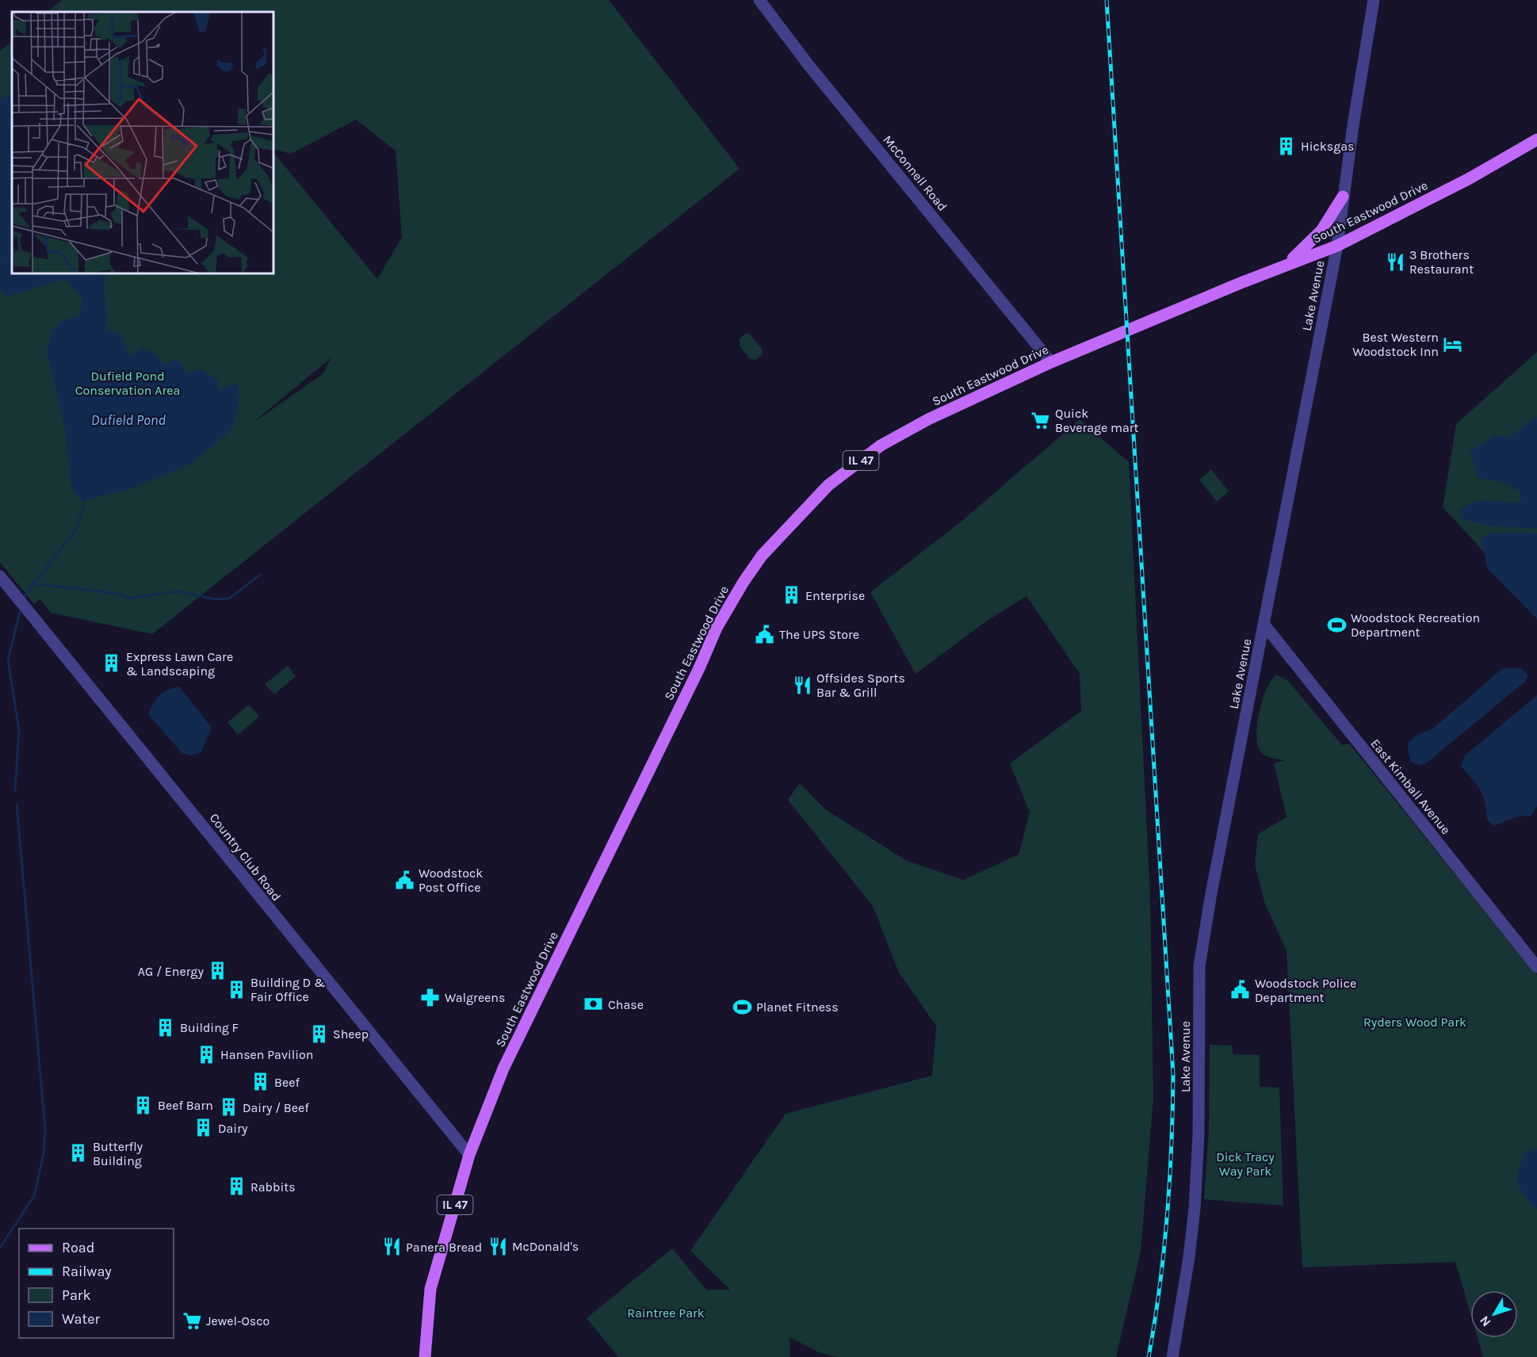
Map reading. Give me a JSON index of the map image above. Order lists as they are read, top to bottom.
{
  "streets": {
    "main road": ["South Eastwood Drive", "IL 47"],
    "street": [
      "McConnell Road",
      "Lake Avenue",
      "East Kimball Avenue",
      "Country Club Road"
    ]
  },
  "crossings": [
    ["McConnell Road", "South Eastwood Drive"],
    ["South Eastwood Drive", "Lake Avenue"],
    ["South Eastwood Drive", "Country Club Road"],
    ["Lake Avenue", "East Kimball Avenue"]
  ],
  "water": ["Dufield Pond"],
  "parks": [
    "Dufield Pond Conservation Area",
    "Ryders Wood Park",
    "Dick Tracy Way Park",
    "Raintree Park"
  ],
  "places": {
    "building": [
      "Hicksgas",
      "Enterprise",
      "Express Lawn Care & Landscaping",
      "AG / Energy",
      "Building D & Fair Office",
      "Building F",
      "Sheep",
      "Hansen Pavilion",
      "Beef",
      "Beef Barn",
      "Dairy / Beef",
      "Dairy",
      "Butterfly Building",
      "Rabbits"
    ],
    "restaurant": [
      "3 Brothers Restaurant",
      "Offsides Sports Bar & Grill",
      "McDonald's",
      "Panera Bread"
    ],
    "hotel": ["Best Western Woodstock Inn"],
    "supermarket": ["Quick Beverage mart", "Jewel-Osco"],
    "sports": ["Woodstock Recreation Department", "Planet Fitness"],
    "public building": ["The UPS Store", "Woodstock Post Office", "Woodstock Police Department"],
    "pharmacy": ["Walgreens"],
    "bank": ["Chase"]
  },
  "legend": [
    "Road",
    "Railway",
    "Park",
    "Water"
  ],
  "north": "bottom left"
}
